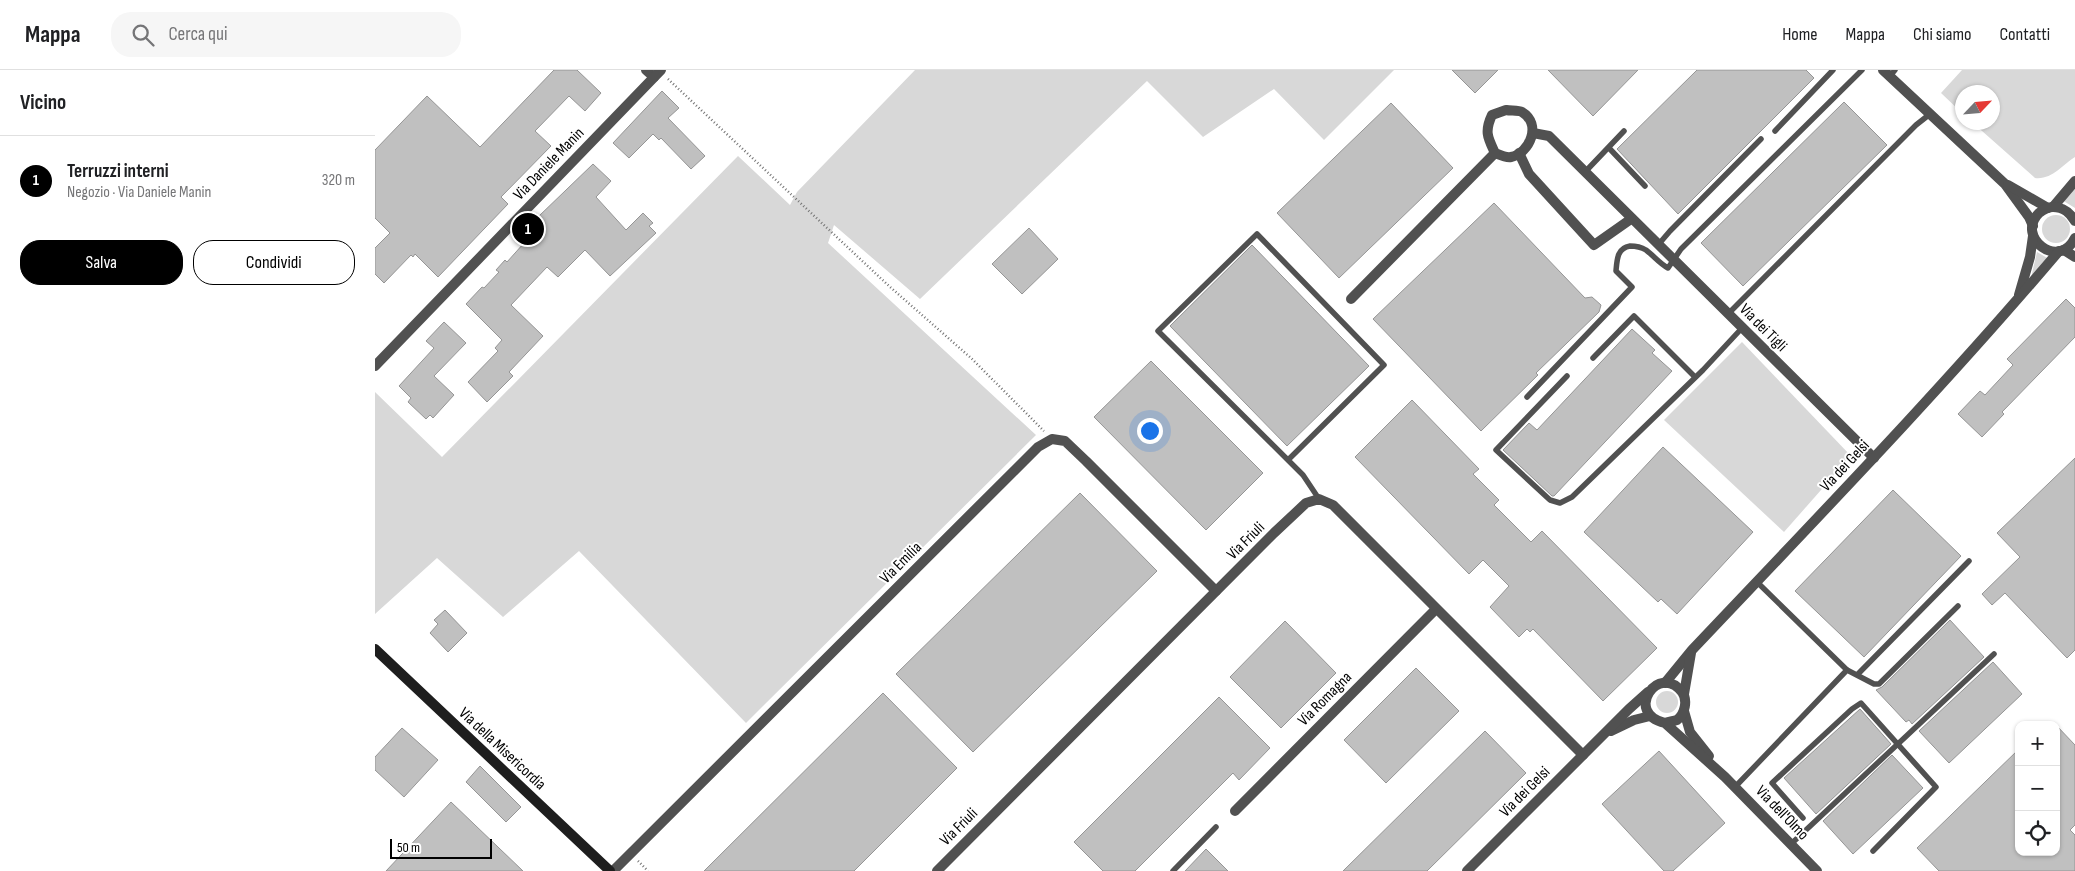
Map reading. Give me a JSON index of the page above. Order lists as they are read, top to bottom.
{
  "streets": {
    "street": [
      "Via Daniele Manin",
      "Via dei Tigli",
      "Via dei Gelsi",
      "Via Friuli",
      "Via Emilia",
      "Via Romagna",
      "Via della Misericordia",
      "Via dell'Olmo"
    ]
  },
  "crossings": [
    ["Via dei Tigli", "Via dei Gelsi"],
    ["Via dei Gelsi", "Via dell'Olmo"],
    ["Via Emilia", "Via della Misericordia"]
  ],
  "scale_bar": "50 m",
  "north": "top right",
  "page": {
    "header": "Mappa",
    "search": "Cerca qui",
    "nav": [
      "Home",
      "Mappa",
      "Chi siamo",
      "Contatti"
    ],
    "heading": "Vicino",
    "list": [
      {
        "mark": "1",
        "name": "Terruzzi interni",
        "note": "Negozio · Via Daniele Manin",
        "value": "320 m"
      }
    ],
    "pins": "1",
    "buttons": ["Salva", "Condividi"],
    "map_buttons": ["+", "−"],
    "scale": "50 m"
  }
}
